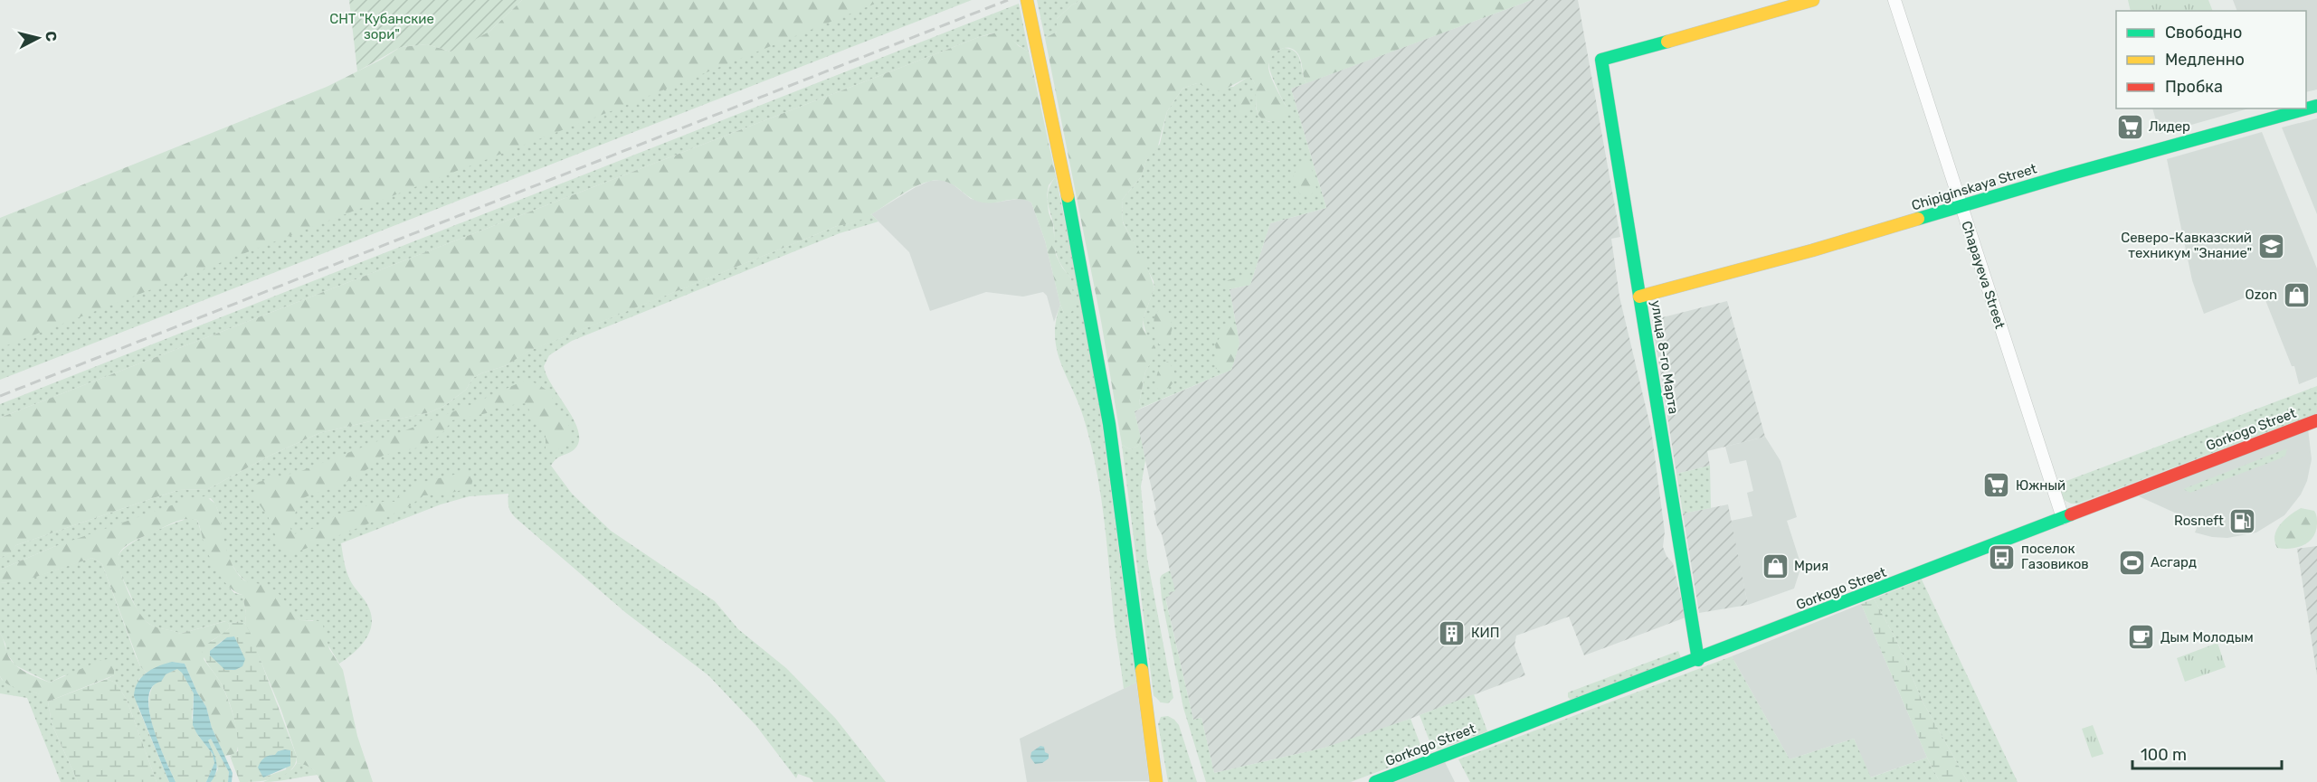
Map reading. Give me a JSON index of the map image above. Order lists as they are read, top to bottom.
{
  "streets": {
    "main road": ["Chipiginskaya Street", "улица 8-го Марта", "Gorkogo Street"],
    "street": ["Chapayeva Street"]
  },
  "crossings": [
    ["Chipiginskaya Street", "Chapayeva Street"],
    ["Chipiginskaya Street", "улица 8-го Марта"],
    ["Chapayeva Street", "Gorkogo Street"],
    ["улица 8-го Марта", "Gorkogo Street"]
  ],
  "parks": ["СНТ \"Кубанские зори\""],
  "places": {
    "supermarket": ["Лидер", "Южный"],
    "school or university": ["Северо-Кавказский техникум \"Знание\""],
    "shop": ["Ozon", "Мрия"],
    "fuel station": ["Rosneft"],
    "bus stop": ["поселок Газовиков"],
    "sports": ["Асгард"],
    "building": ["КИП"],
    "cafe": ["Дым Молодым"]
  },
  "legend": ["Свободно", "Медленно", "Пробка"],
  "scale_bar": "100 m",
  "north": "right"
}
